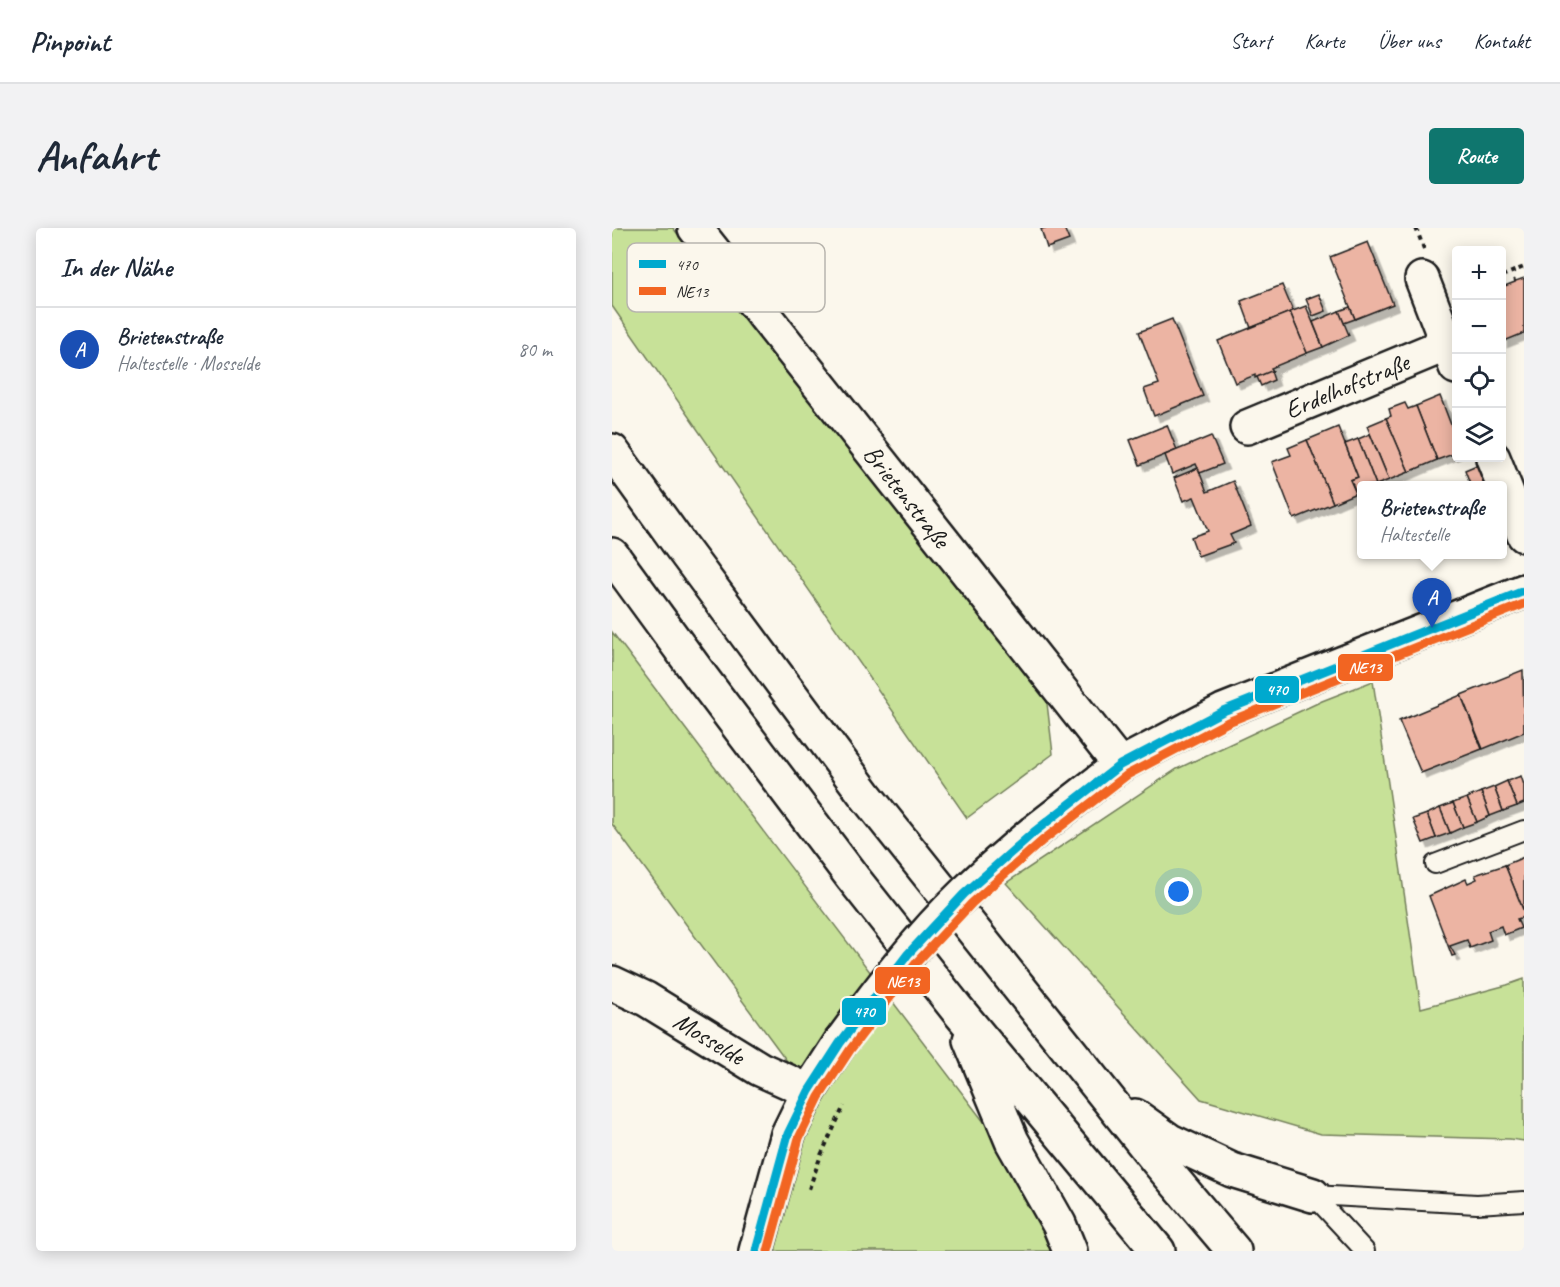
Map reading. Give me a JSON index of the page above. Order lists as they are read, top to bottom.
{
  "streets": {
    "main road": ["Erdelhofstraße", "Brietenstraße", "Mosselde"]
  },
  "lines": ["transit line 470", "transit line NE13"],
  "legend": ["470", "NE13"],
  "page": {
    "header": "Pinpoint",
    "nav": [
      "Start",
      "Karte",
      "Über uns",
      "Kontakt"
    ],
    "buttons": "Route",
    "title": "Anfahrt",
    "heading": "In der Nähe",
    "map_buttons": ["+", "−"],
    "list": [
      {
        "mark": "A",
        "name": "Brietenstraße",
        "note": "Haltestelle · Mosselde",
        "value": "80 m"
      }
    ],
    "popup": ["Brietenstraße", "Haltestelle"],
    "pins": "A"
  }
}
